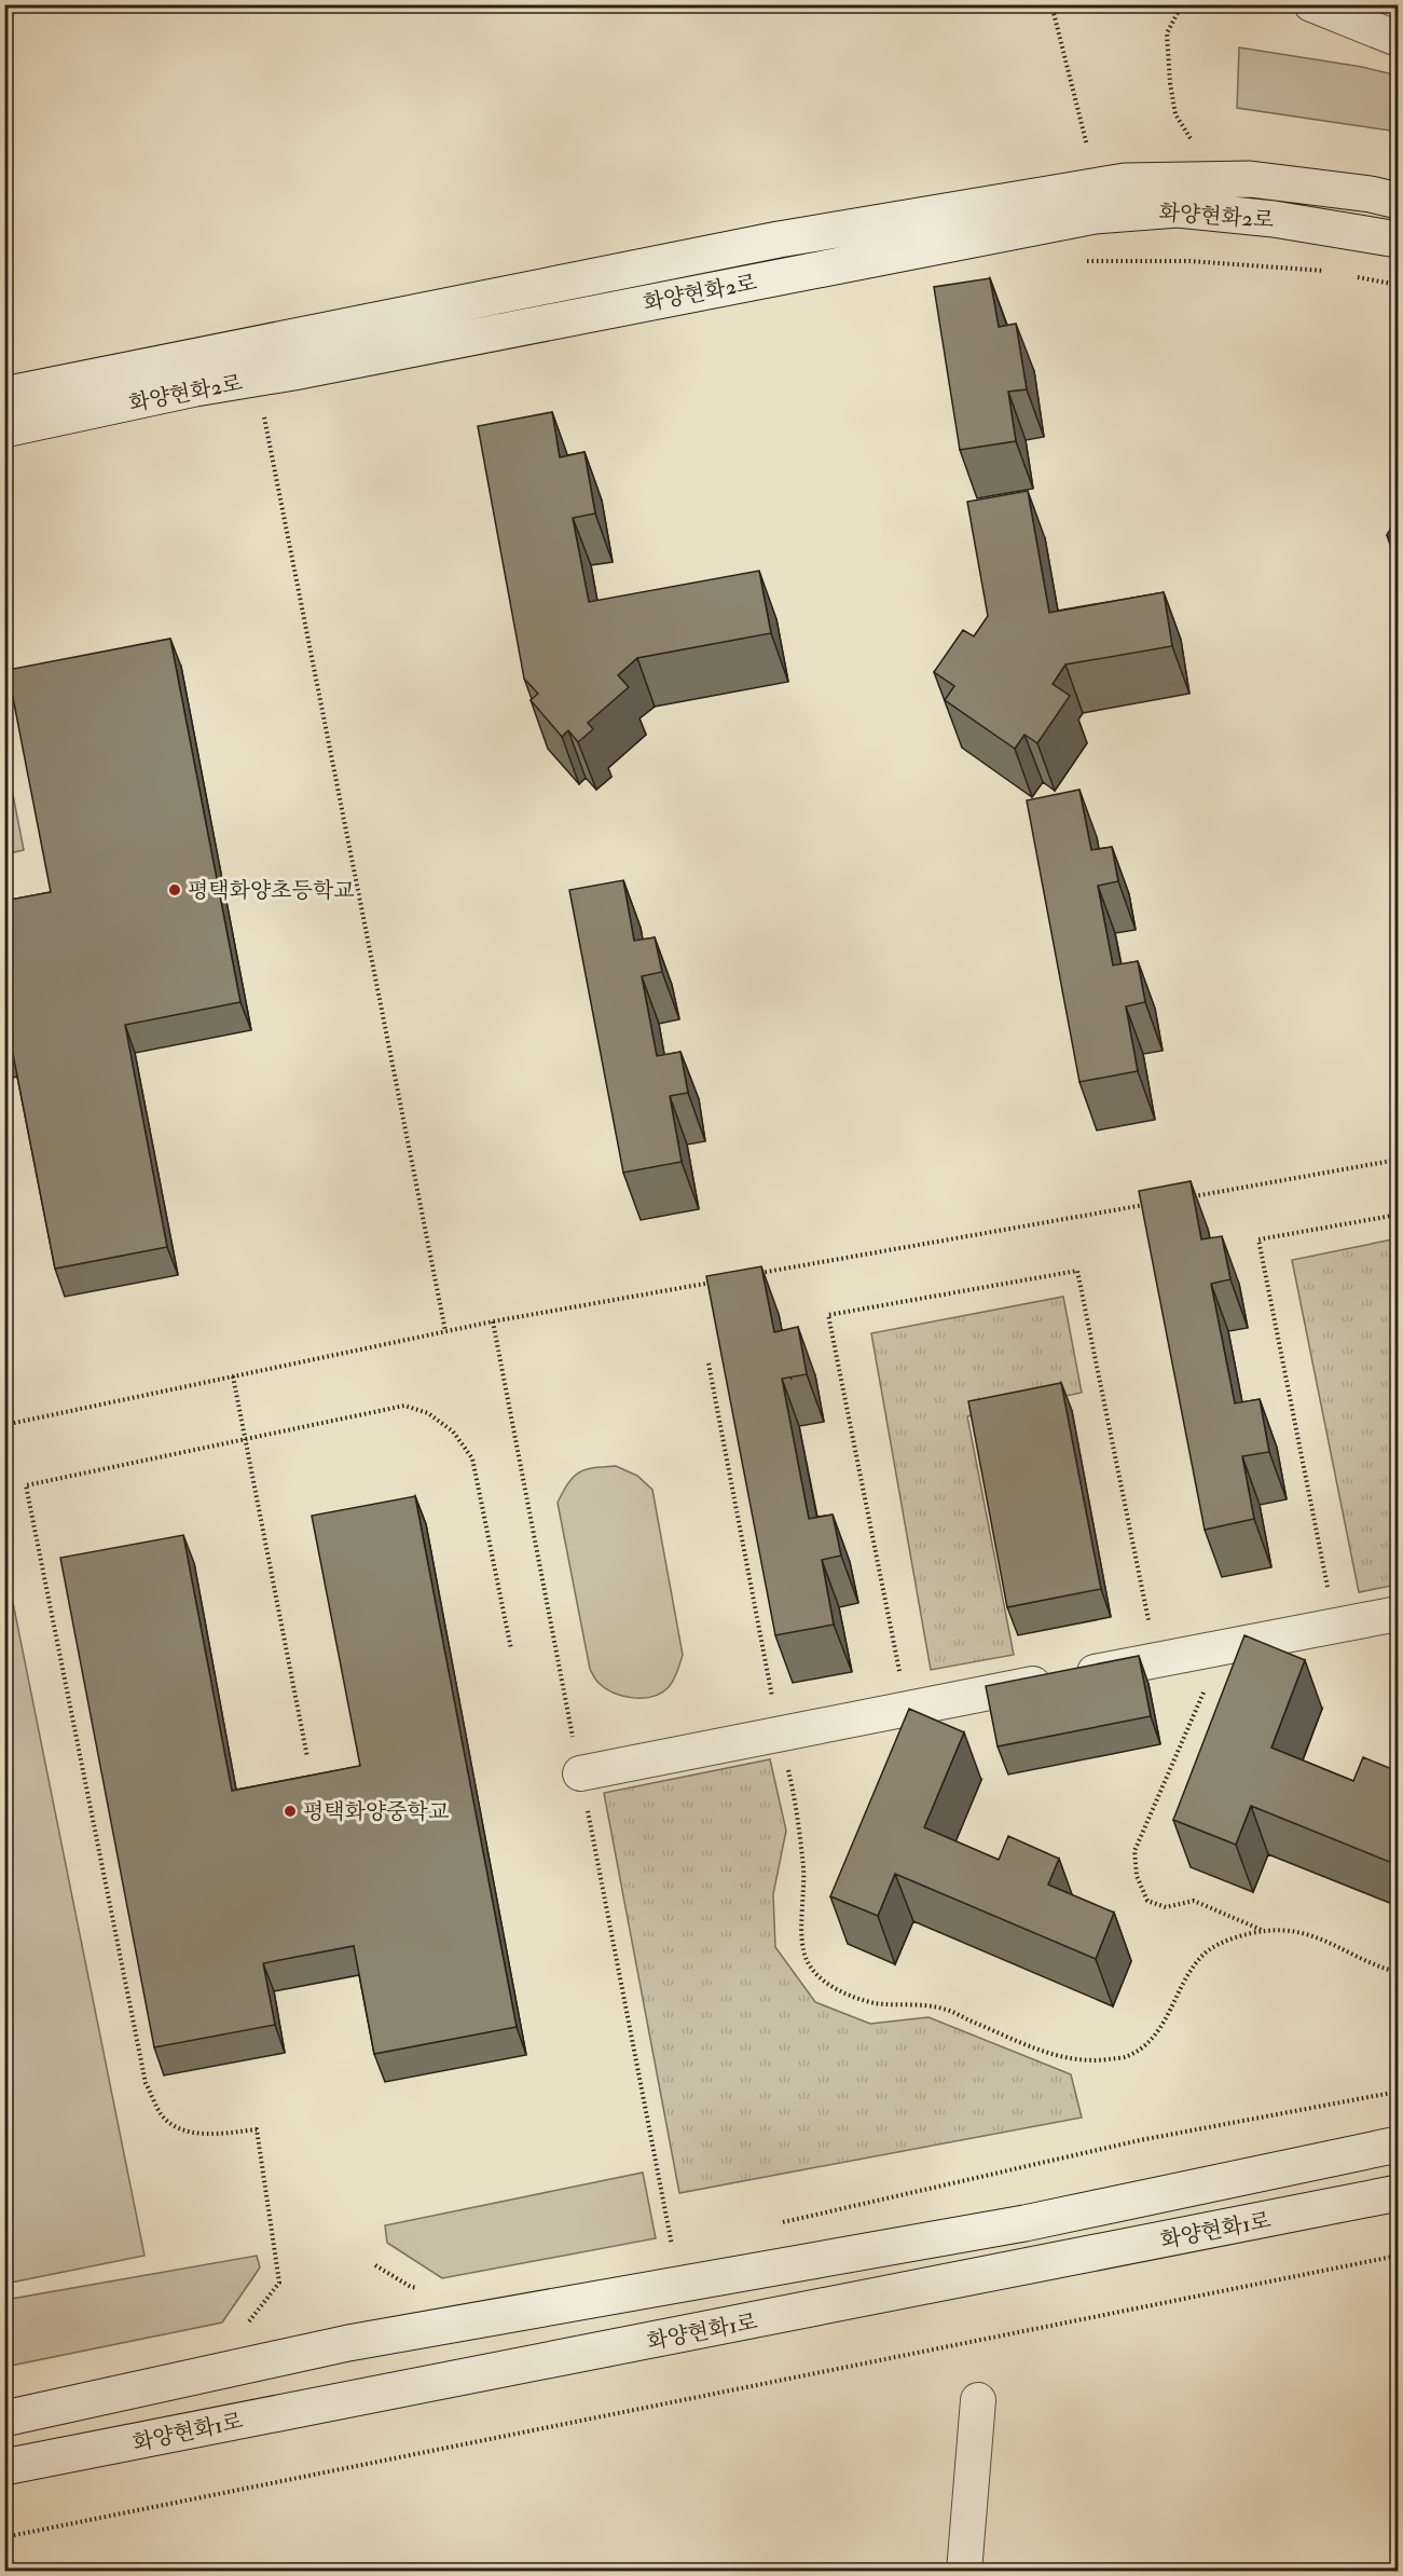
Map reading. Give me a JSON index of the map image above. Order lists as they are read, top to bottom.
{
  "streets": {
    "street": ["화양현화2로", "화양현화1로"]
  },
  "places": ["평택화양초등학교", "평택화양중학교"]
}
